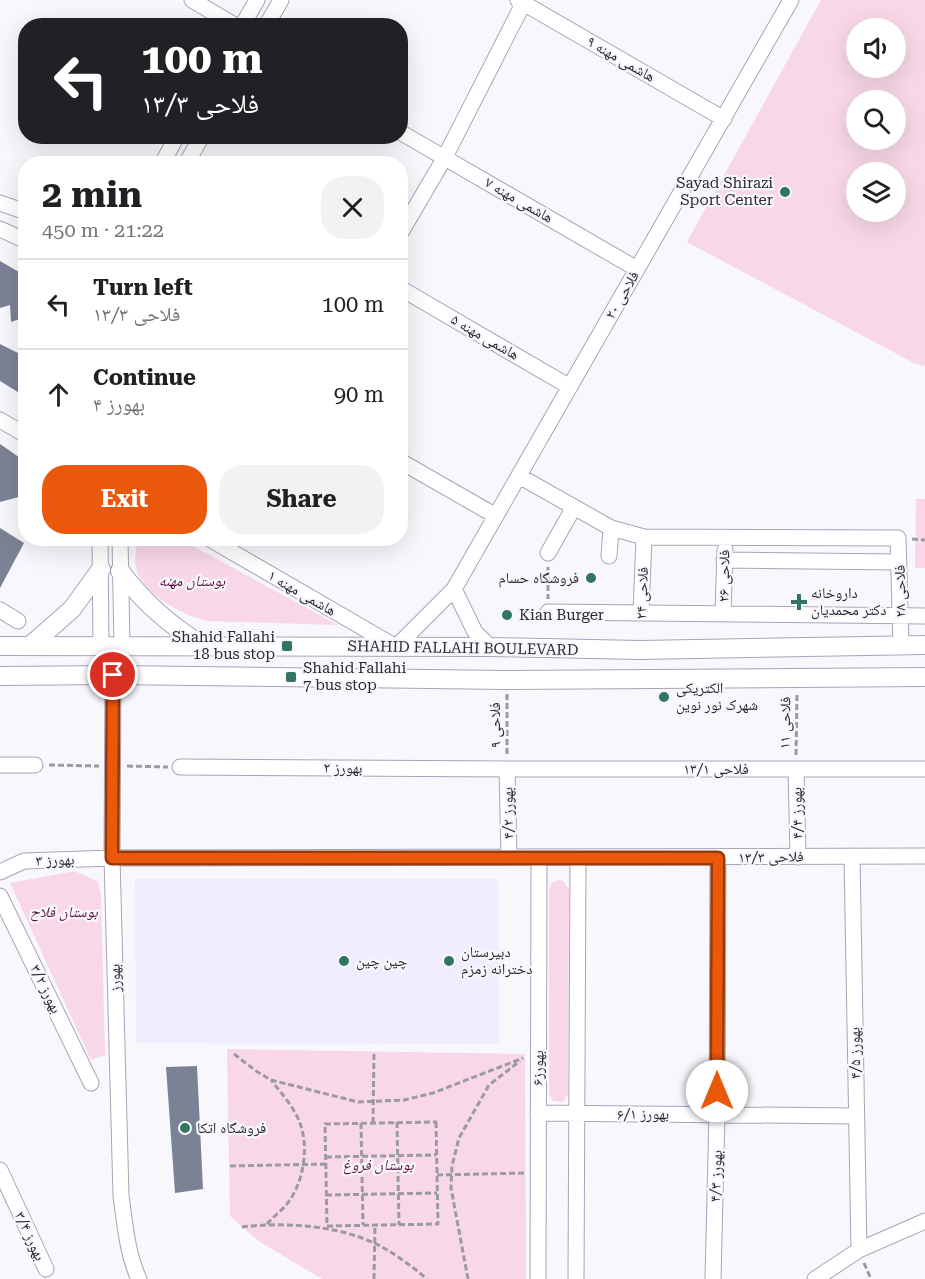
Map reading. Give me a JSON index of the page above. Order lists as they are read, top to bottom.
{
  "streets": {
    "main road": ["SHAHID FALLAHI BOULEVARD"],
    "street": [
      "هاشمی مهنه ۹",
      "هاشمی مهنه ۷",
      "فلاحی ۲۰",
      "هاشمی مهنه ۵",
      "فلاحی ۲۶",
      "فلاحی ۲۸",
      "هاشمی مهنه ۱",
      "فلاحی ۲۴",
      "بهورز ۲",
      "فلاحی ۱۳/۱",
      "بهورز ۴/۲",
      "بهورز ۴/۴",
      "فلاحی ۱۳/۳",
      "بهورز ۳",
      "بهورز",
      "بهورز ۳/۲",
      "بهورز ۴/۵",
      "بهورز۶",
      "بهورز ۶/۱",
      "بهورز ۴/۳",
      "بهورز ۳/۴"
    ],
    "path": ["فلاحی ۱۱", "فلاحی ۹"]
  },
  "crossings": [
    ["هاشمی مهنه ۹", "فلاحی ۲۰"],
    ["هاشمی مهنه ۷", "فلاحی ۲۰"],
    ["فلاحی ۲۰", "هاشمی مهنه ۵"],
    ["فلاحی ۲۰", "هاشمی مهنه ۱"],
    ["فلاحی ۲۰", "SHAHID FALLAHI BOULEVARD"],
    ["فلاحی ۲۶", "فلاحی ۲۸"],
    ["فلاحی ۲۸", "SHAHID FALLAHI BOULEVARD"],
    ["هاشمی مهنه ۱", "SHAHID FALLAHI BOULEVARD"],
    ["SHAHID FALLAHI BOULEVARD", "فلاحی ۱۱"],
    ["SHAHID FALLAHI BOULEVARD", "فلاحی ۹"],
    ["SHAHID FALLAHI BOULEVARD", "بهورز"],
    ["فلاحی ۱۱", "فلاحی ۱۳/۱"],
    ["فلاحی ۱۱", "بهورز ۴/۴"],
    ["فلاحی ۹", "بهورز ۲"],
    ["فلاحی ۹", "فلاحی ۱۳/۱"],
    ["فلاحی ۹", "بهورز ۴/۲"],
    ["بهورز ۲", "فلاحی ۱۳/۱"],
    ["بهورز ۲", "بهورز ۴/۲"],
    ["فلاحی ۱۳/۱", "بهورز ۴/۲"],
    ["فلاحی ۱۳/۱", "بهورز ۴/۴"],
    ["بهورز ۴/۲", "فلاحی ۱۳/۳"],
    ["بهورز ۴/۲", "بهورز ۳"],
    ["بهورز ۴/۴", "فلاحی ۱۳/۳"],
    ["فلاحی ۱۳/۳", "بهورز ۳"],
    ["فلاحی ۱۳/۳", "بهورز ۴/۵"],
    ["فلاحی ۱۳/۳", "بهورز۶"],
    ["فلاحی ۱۳/۳", "بهورز ۴/۳"],
    ["بهورز ۳", "بهورز"],
    ["بهورز ۴/۵", "بهورز ۶/۱"],
    ["بهورز۶", "بهورز ۶/۱"],
    ["بهورز ۶/۱", "بهورز ۴/۳"]
  ],
  "parks": ["بوستان مهنه", "بوستان فلاح", "بوستان فروغ"],
  "places": {
    "other": [
      "Sayad Shirazi Sport Center",
      "فروشگاه حسام",
      "Kian Burger",
      "الکتریکی شهرک نور نوین",
      "چین چین",
      "دبیرستان دخترانه زمزم",
      "فروشگاه اتکا"
    ],
    "health": ["داروخانه دکتر محمدیان"],
    "transit": ["Shahid Fallahi 18 bus stop", "Shahid Fallahi 7 bus stop"]
  },
  "page": {
    "turn": ["100 m", "فلاحی ۱۳/۳"],
    "heading": ["2 min", "450 m · 21:22"],
    "list": [
      {
        "name": "Turn left",
        "note": "فلاحی ۱۳/۳",
        "value": "100 m"
      },
      {
        "name": "Continue",
        "note": "بهورز ۴",
        "value": "90 m"
      }
    ],
    "buttons": ["Exit", "Share"]
  }
}
